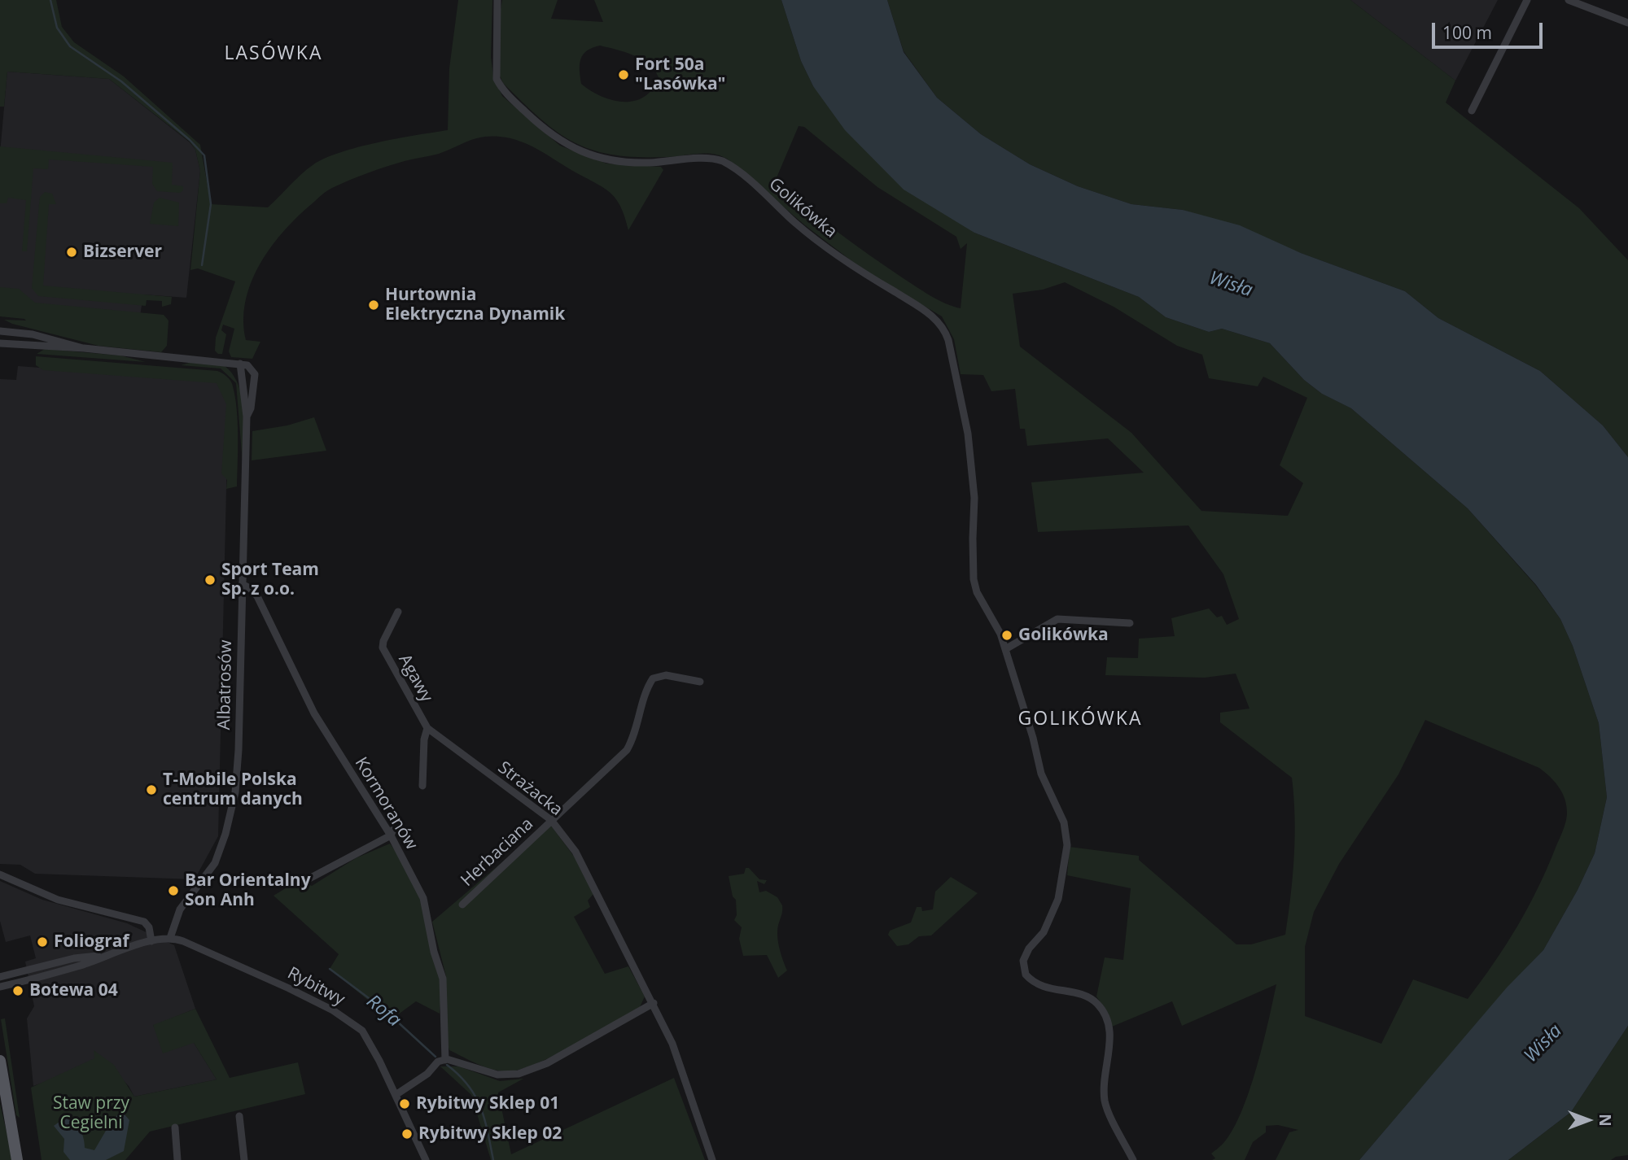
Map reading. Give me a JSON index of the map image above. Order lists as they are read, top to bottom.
{
  "streets": {
    "street": [
      "Golikówka",
      "Agawy",
      "Albatrosów",
      "Strażacka",
      "Kormoranów",
      "Herbaciana",
      "Rybitwy"
    ]
  },
  "crossings": [
    ["Agawy", "Strażacka"],
    ["Albatrosów", "Kormoranów"],
    ["Albatrosów", "Rybitwy"],
    ["Strażacka", "Herbaciana"]
  ],
  "districts": ["LASÓWKA", "GOLIKÓWKA"],
  "water": ["Wisła", "Rofa"],
  "parks": ["Staw przy Cegielni"],
  "places": [
    "Fort 50a \"Lasówka\"",
    "Bizserver",
    "Hurtownia Elektryczna Dynamik",
    "Sport Team Sp. z o.o.",
    "Golikówka",
    "T‑Mobile Polska centrum danych",
    "Bar Orientalny Son Anh",
    "Foliograf",
    "Botewa 04",
    "Rybitwy Sklep 01",
    "Rybitwy Sklep 02"
  ],
  "scale_bar": "100 m",
  "north": "right"
}
